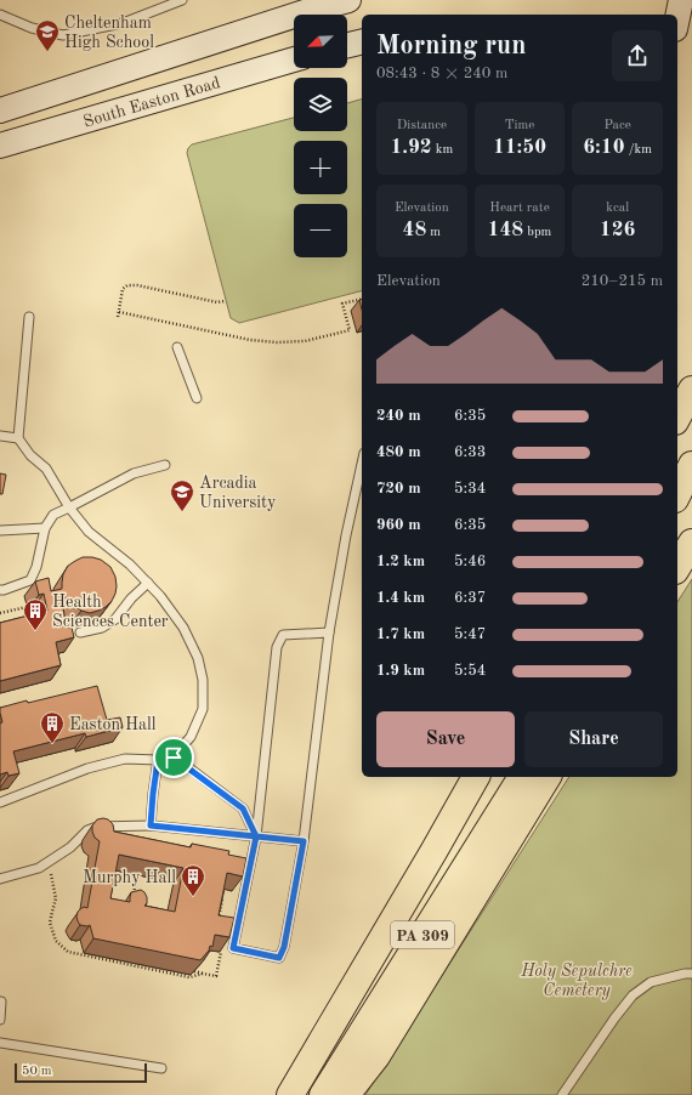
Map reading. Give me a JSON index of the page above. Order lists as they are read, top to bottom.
{
  "streets": {
    "highway": ["PA 309"],
    "main road": ["South Easton Road"]
  },
  "parks": ["Holy Sepulchre Cemetery"],
  "places": {
    "school or university": ["Cheltenham High School", "Arcadia University"],
    "building": ["Health Sciences Center", "Easton Hall", "Murphy Hall"]
  },
  "scale_bar": "50 m",
  "north": "bottom left",
  "page": {
    "map_buttons": ["+", "−"],
    "heading": ["Morning run", "08:43 · 8 × 240 m"],
    "stats": [
      ["Distance", "1.92 km"],
      ["Time", "11:50"],
      ["Pace", "6:10 /km"],
      ["Elevation", "48 m"],
      ["Heart rate", "148 bpm"],
      ["kcal", "126"]
    ],
    "chart": ["Elevation", "210–215 m"],
    "list": [
      {
        "name": "240 m",
        "note": "6:35"
      },
      {
        "name": "480 m",
        "note": "6:33"
      },
      {
        "name": "720 m",
        "note": "5:34"
      },
      {
        "name": "960 m",
        "note": "6:35"
      },
      {
        "name": "1.2 km",
        "note": "5:46"
      },
      {
        "name": "1.4 km",
        "note": "6:37"
      },
      {
        "name": "1.7 km",
        "note": "5:47"
      },
      {
        "name": "1.9 km",
        "note": "5:54"
      }
    ],
    "buttons": ["Save", "Share"],
    "scale": "50 m"
  }
}
